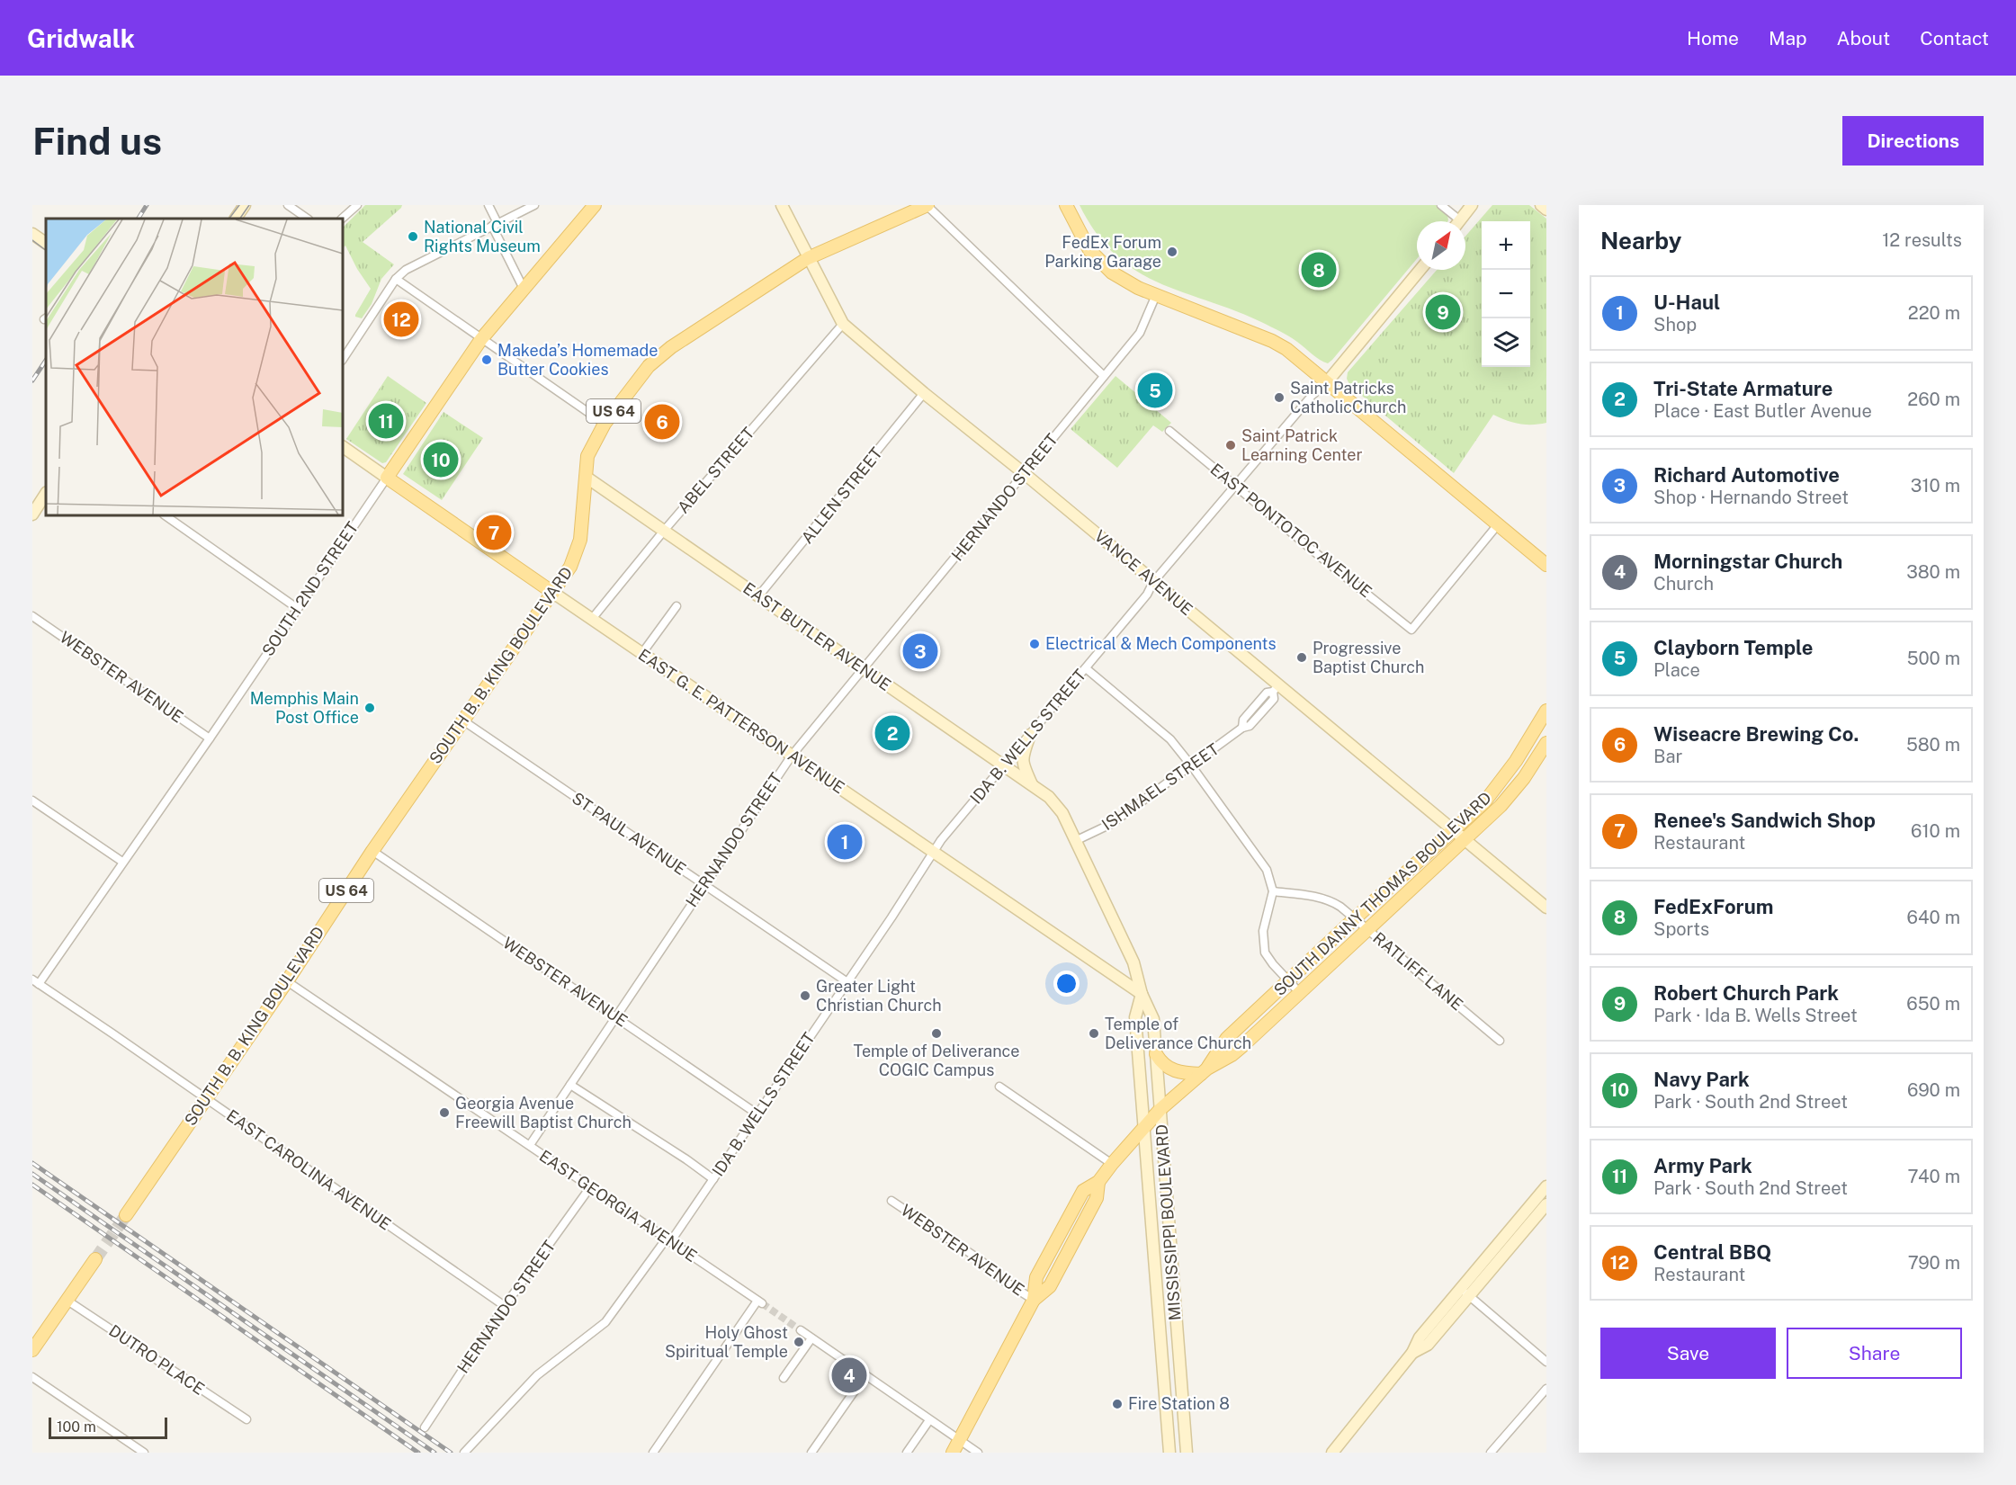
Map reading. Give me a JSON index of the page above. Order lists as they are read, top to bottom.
{
  "streets": {
    "main road": [
      "US 64",
      "SOUTH 2ND STREET",
      "SOUTH B. B. KING BOULEVARD",
      "EAST G. E. PATTERSON AVENUE",
      "SOUTH DANNY THOMAS BOULEVARD"
    ],
    "street": [
      "ABEL STREET",
      "ALLEN STREET",
      "HERNANDO STREET",
      "EAST PONTOTOC AVENUE",
      "VANCE AVENUE",
      "EAST BUTLER AVENUE",
      "WEBSTER AVENUE",
      "IDA B. WELLS STREET",
      "ISHMAEL STREET",
      "ST PAUL AVENUE",
      "RATLIFF LANE",
      "EAST CAROLINA AVENUE",
      "EAST GEORGIA AVENUE",
      "MISSISSIPPI BOULEVARD",
      "DUTRO PLACE"
    ]
  },
  "crossings": [
    ["ABEL STREET", "VANCE AVENUE"],
    ["ABEL STREET", "EAST BUTLER AVENUE"],
    ["ABEL STREET", "EAST G. E. PATTERSON AVENUE"],
    ["ALLEN STREET", "VANCE AVENUE"],
    ["ALLEN STREET", "EAST BUTLER AVENUE"],
    ["HERNANDO STREET", "VANCE AVENUE"],
    ["HERNANDO STREET", "EAST BUTLER AVENUE"],
    ["HERNANDO STREET", "WEBSTER AVENUE"],
    ["HERNANDO STREET", "EAST G. E. PATTERSON AVENUE"],
    ["HERNANDO STREET", "ST PAUL AVENUE"],
    ["HERNANDO STREET", "EAST CAROLINA AVENUE"],
    ["HERNANDO STREET", "EAST GEORGIA AVENUE"],
    ["EAST PONTOTOC AVENUE", "IDA B. WELLS STREET"],
    ["VANCE AVENUE", "SOUTH B. B. KING BOULEVARD"],
    ["VANCE AVENUE", "IDA B. WELLS STREET"],
    ["VANCE AVENUE", "ISHMAEL STREET"],
    ["VANCE AVENUE", "SOUTH DANNY THOMAS BOULEVARD"],
    ["SOUTH 2ND STREET", "WEBSTER AVENUE"],
    ["SOUTH 2ND STREET", "EAST G. E. PATTERSON AVENUE"],
    ["SOUTH 2ND STREET", "EAST CAROLINA AVENUE"],
    ["EAST BUTLER AVENUE", "SOUTH B. B. KING BOULEVARD"],
    ["EAST BUTLER AVENUE", "IDA B. WELLS STREET"],
    ["EAST BUTLER AVENUE", "MISSISSIPPI BOULEVARD"],
    ["SOUTH B. B. KING BOULEVARD", "WEBSTER AVENUE"],
    ["SOUTH B. B. KING BOULEVARD", "EAST G. E. PATTERSON AVENUE"],
    ["SOUTH B. B. KING BOULEVARD", "ST PAUL AVENUE"],
    ["SOUTH B. B. KING BOULEVARD", "EAST CAROLINA AVENUE"],
    ["SOUTH B. B. KING BOULEVARD", "EAST GEORGIA AVENUE"],
    ["WEBSTER AVENUE", "IDA B. WELLS STREET"],
    ["WEBSTER AVENUE", "SOUTH DANNY THOMAS BOULEVARD"],
    ["EAST G. E. PATTERSON AVENUE", "IDA B. WELLS STREET"],
    ["EAST G. E. PATTERSON AVENUE", "MISSISSIPPI BOULEVARD"],
    ["IDA B. WELLS STREET", "ST PAUL AVENUE"],
    ["IDA B. WELLS STREET", "EAST GEORGIA AVENUE"],
    ["ISHMAEL STREET", "MISSISSIPPI BOULEVARD"],
    ["SOUTH DANNY THOMAS BOULEVARD", "RATLIFF LANE"],
    ["SOUTH DANNY THOMAS BOULEVARD", "MISSISSIPPI BOULEVARD"]
  ],
  "places": [
    "National Civil Rights Museum",
    "FedEx Forum Parking Garage",
    "Makeda’s Homemade Butter Cookies",
    "Saint Patricks CatholicChurch",
    "Saint Patrick Learning Center",
    "Electrical & Mech Components",
    "Progressive Baptist Church",
    "Memphis Main Post Office",
    "Greater Light Christian Church",
    "Temple of Deliverance COGIC Campus",
    "Temple of Deliverance Church",
    "Georgia Avenue Freewill Baptist Church",
    "Holy Ghost Spiritual Temple",
    "Fire Station 8"
  ],
  "scale_bar": "100 m",
  "north": "top right",
  "page": {
    "header": "Gridwalk",
    "nav": [
      "Home",
      "Map",
      "About",
      "Contact"
    ],
    "buttons": [
      "Directions",
      ["Save", "Share"]
    ],
    "title": "Find us",
    "heading": ["Nearby", "12 results"],
    "map_buttons": ["+", "−"],
    "pins": [
      "8",
      "9",
      "12",
      "5",
      "11",
      "6",
      "10",
      "7",
      "3",
      "2",
      "1",
      "4"
    ],
    "list": [
      {
        "mark": "1",
        "name": "U-Haul",
        "note": "Shop",
        "value": "220 m"
      },
      {
        "mark": "2",
        "name": "Tri-State Armature",
        "note": "Place · East Butler Avenue",
        "value": "260 m"
      },
      {
        "mark": "3",
        "name": "Richard Automotive",
        "note": "Shop · Hernando Street",
        "value": "310 m"
      },
      {
        "mark": "4",
        "name": "Morningstar Church",
        "note": "Church",
        "value": "380 m"
      },
      {
        "mark": "5",
        "name": "Clayborn Temple",
        "note": "Place",
        "value": "500 m"
      },
      {
        "mark": "6",
        "name": "Wiseacre Brewing Co.",
        "note": "Bar",
        "value": "580 m"
      },
      {
        "mark": "7",
        "name": "Renee's Sandwich Shop",
        "note": "Restaurant",
        "value": "610 m"
      },
      {
        "mark": "8",
        "name": "FedExForum",
        "note": "Sports",
        "value": "640 m"
      },
      {
        "mark": "9",
        "name": "Robert Church Park",
        "note": "Park · Ida B. Wells Street",
        "value": "650 m"
      },
      {
        "mark": "10",
        "name": "Navy Park",
        "note": "Park · South 2nd Street",
        "value": "690 m"
      },
      {
        "mark": "11",
        "name": "Army Park",
        "note": "Park · South 2nd Street",
        "value": "740 m"
      },
      {
        "mark": "12",
        "name": "Central BBQ",
        "note": "Restaurant",
        "value": "790 m"
      }
    ],
    "scale": "100 m"
  }
}
